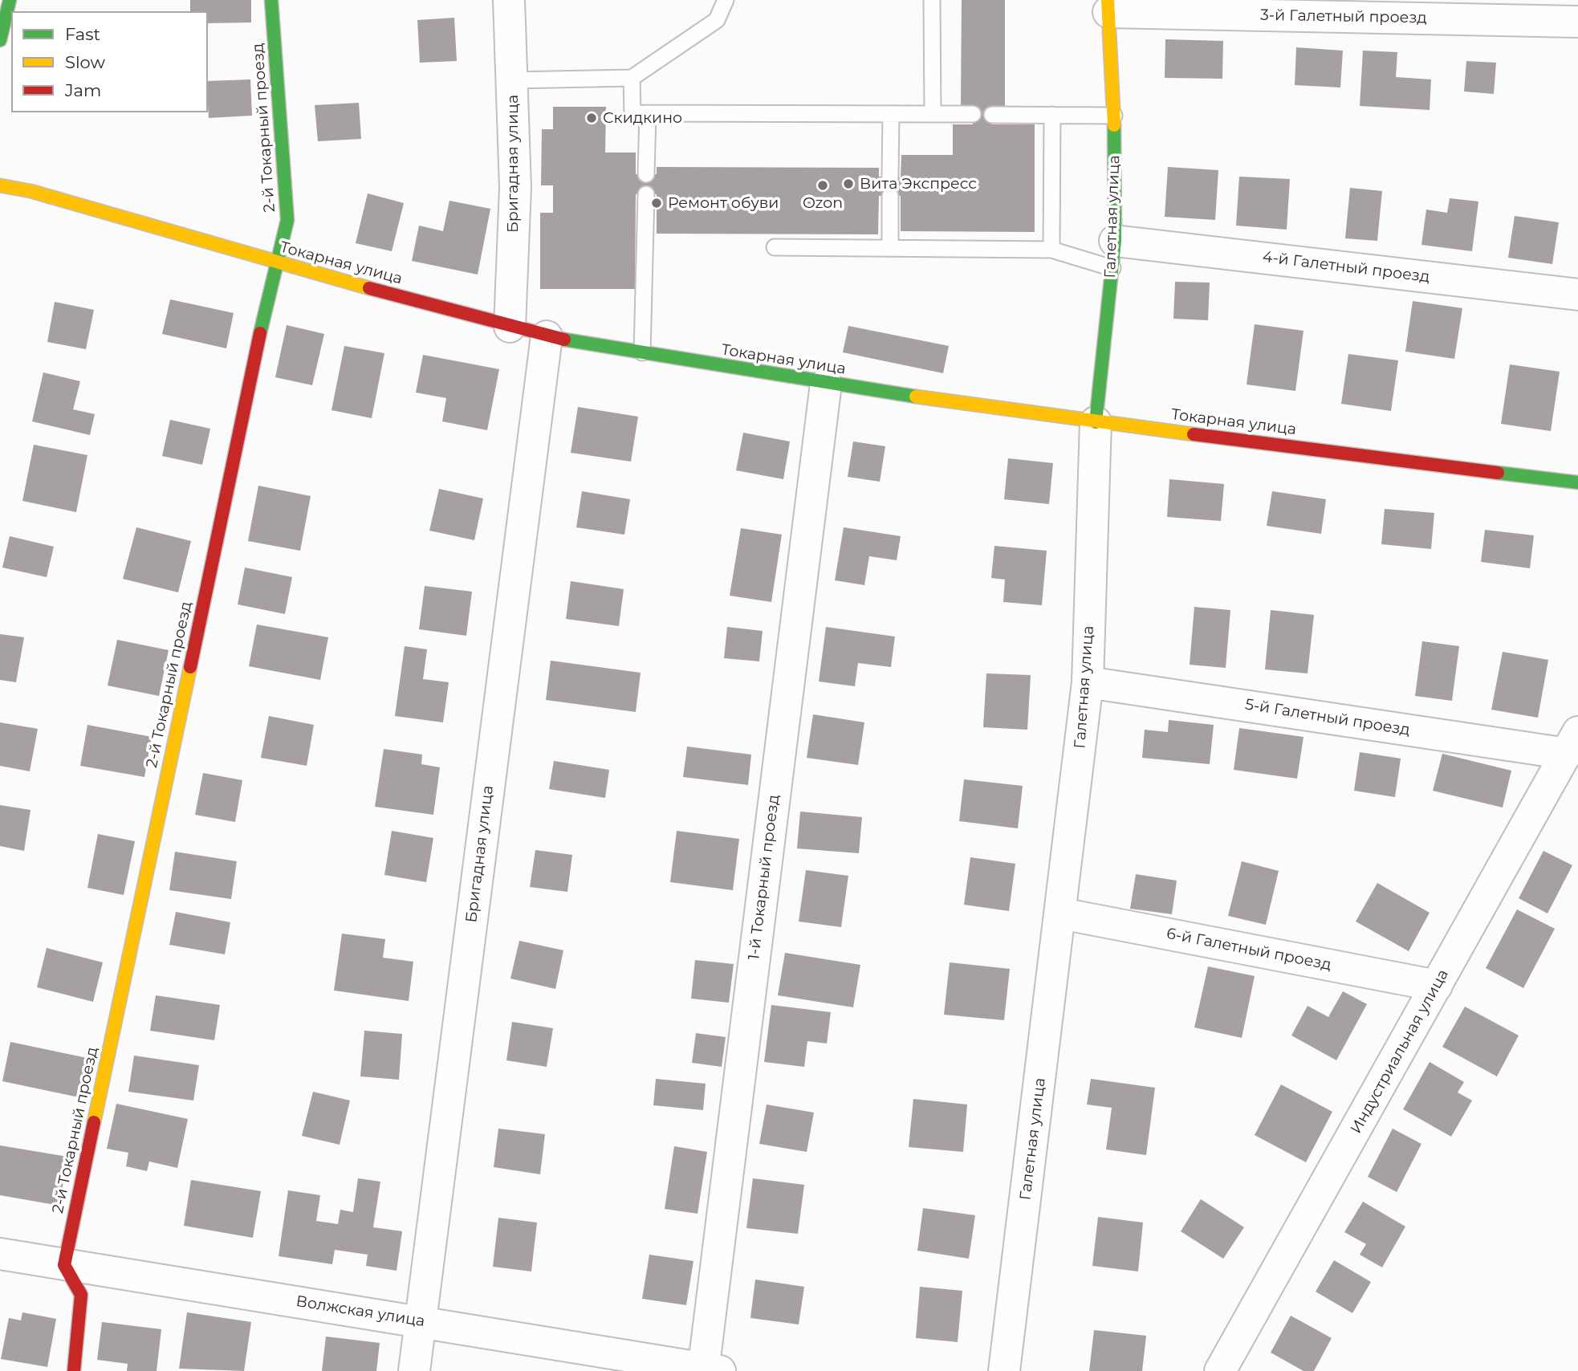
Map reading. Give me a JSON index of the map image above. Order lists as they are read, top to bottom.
{
  "streets": {
    "street": [
      "3-й Галетный проезд",
      "2-й Токарный проезд",
      "Бригадная улица",
      "Галетная улица",
      "Токарная улица",
      "4-й Галетный проезд",
      "5-й Галетный проезд",
      "1-й Токарный проезд",
      "6-й Галетный проезд",
      "Индустриальная улица",
      "Волжская улица"
    ]
  },
  "crossings": [
    ["3-й Галетный проезд", "Галетная улица"],
    ["2-й Токарный проезд", "Токарная улица"],
    ["2-й Токарный проезд", "Волжская улица"],
    ["Бригадная улица", "Токарная улица"],
    ["Бригадная улица", "Волжская улица"],
    ["Галетная улица", "Токарная улица"],
    ["Галетная улица", "4-й Галетный проезд"],
    ["Галетная улица", "5-й Галетный проезд"],
    ["Галетная улица", "6-й Галетный проезд"],
    ["Токарная улица", "1-й Токарный проезд"],
    ["5-й Галетный проезд", "Индустриальная улица"],
    ["1-й Токарный проезд", "Волжская улица"],
    ["6-й Галетный проезд", "Индустриальная улица"]
  ],
  "places": [
    "Скидкино",
    "Вита Экспресс",
    "Ozon",
    "Ремонт обуви"
  ],
  "legend": ["Fast", "Slow", "Jam"]
}
